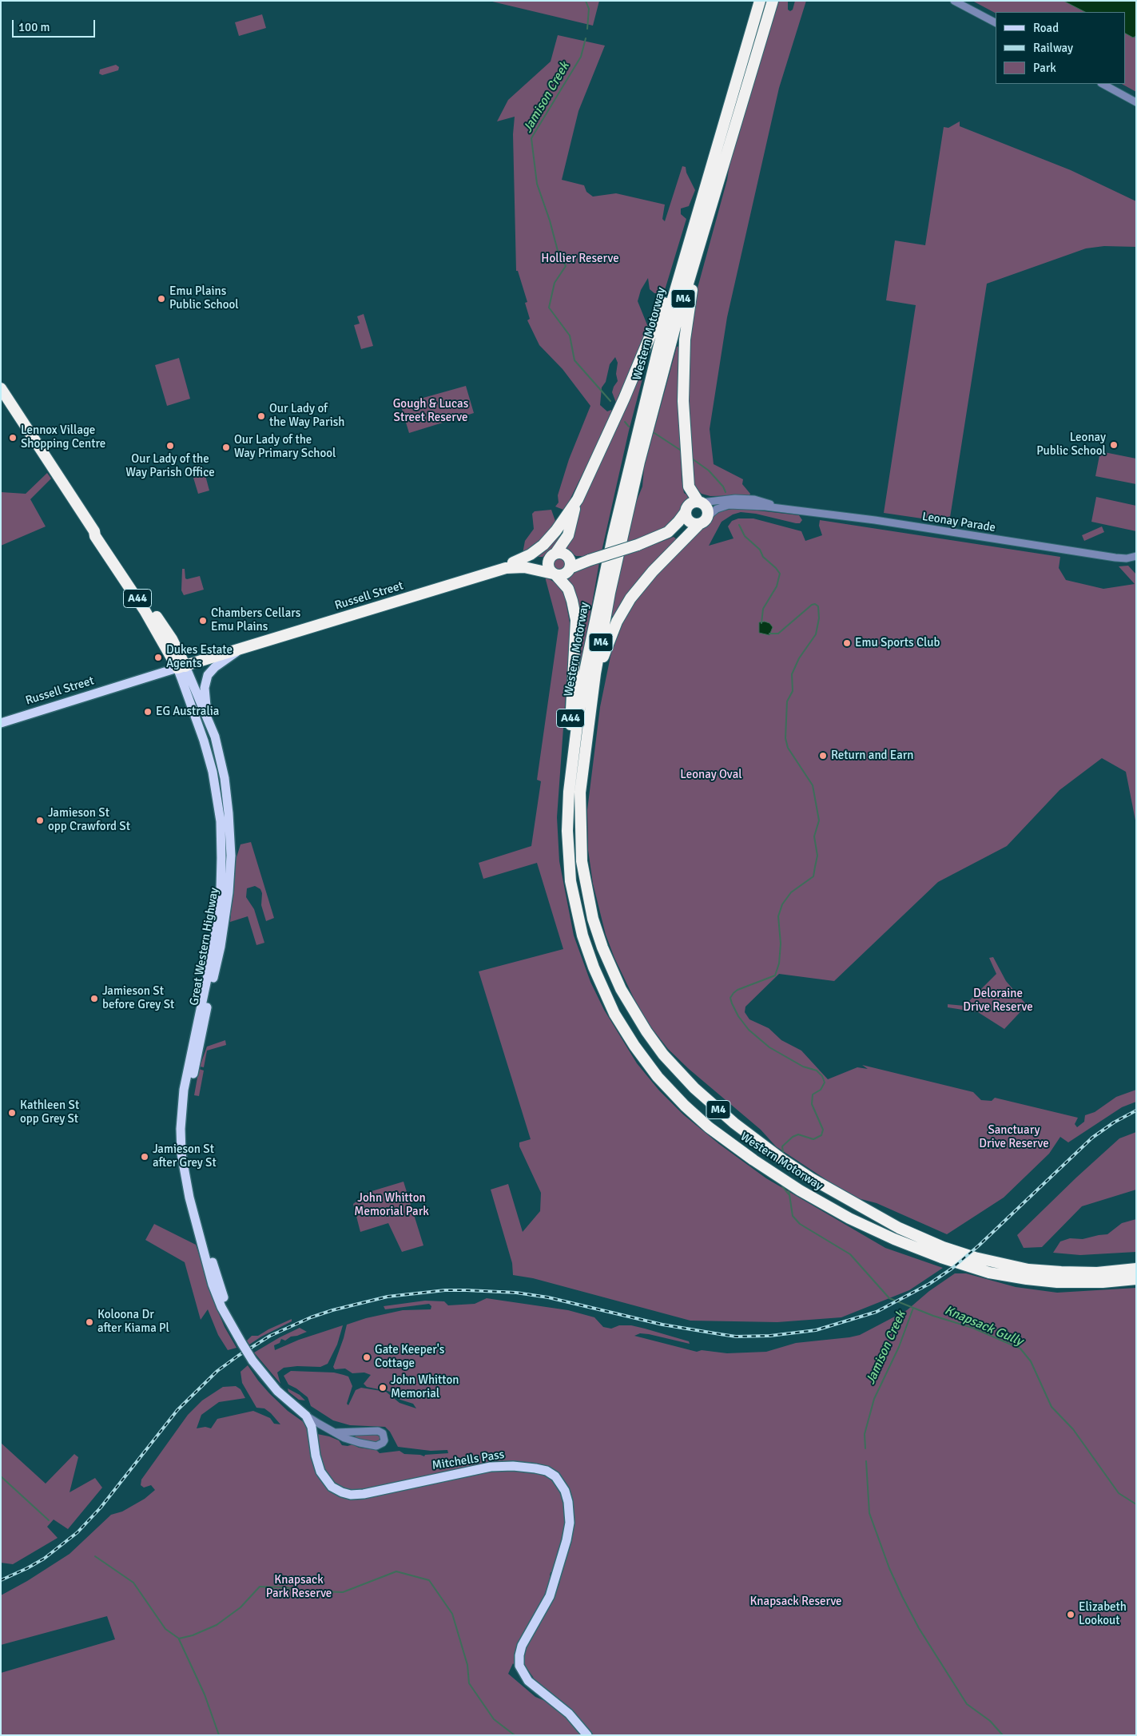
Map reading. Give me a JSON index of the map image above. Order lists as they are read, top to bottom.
{
  "streets": {
    "highway": [
      "M4",
      "Western Motorway",
      "Russell Street",
      "A44",
      "Great Western Highway"
    ],
    "main road": ["Mitchells Pass"],
    "street": ["Leonay Parade"]
  },
  "crossings": [
    ["M4", "Western Motorway"],
    ["M4", "Leonay Parade"],
    ["M4", "Russell Street"],
    ["M4", "A44"],
    ["Western Motorway", "A44"],
    ["Russell Street", "A44"],
    ["Russell Street", "Great Western Highway"],
    ["Great Western Highway", "Mitchells Pass"]
  ],
  "water": ["Jamison Creek", "Knapsack Gully"],
  "parks": [
    "Hollier Reserve",
    "Gough & Lucas Street Reserve",
    "Leonay Oval",
    "Deloraine Drive Reserve",
    "Sanctuary Drive Reserve",
    "John Whitton Memorial Park",
    "Knapsack Park Reserve",
    "Knapsack Reserve"
  ],
  "places": [
    "Emu Plains Public School",
    "Our Lady of the Way Parish",
    "Lennox Village Shopping Centre",
    "Leonay Public School",
    "Our Lady of the Way Parish Office",
    "Our Lady of the Way Primary School",
    "Chambers Cellars Emu Plains",
    "Emu Sports Club",
    "Dukes Estate Agents",
    "EG Australia",
    "Return and Earn",
    "Jamieson St opp Crawford St",
    "Jamieson St before Grey St",
    "Kathleen St opp Grey St",
    "Jamieson St after Grey St",
    "Koloona Dr after Kiama Pl",
    "Gate Keeper's Cottage",
    "John Whitton Memorial",
    "Elizabeth Lookout"
  ],
  "legend": ["Road", "Railway", "Park"],
  "scale_bar": "100 m"
}
